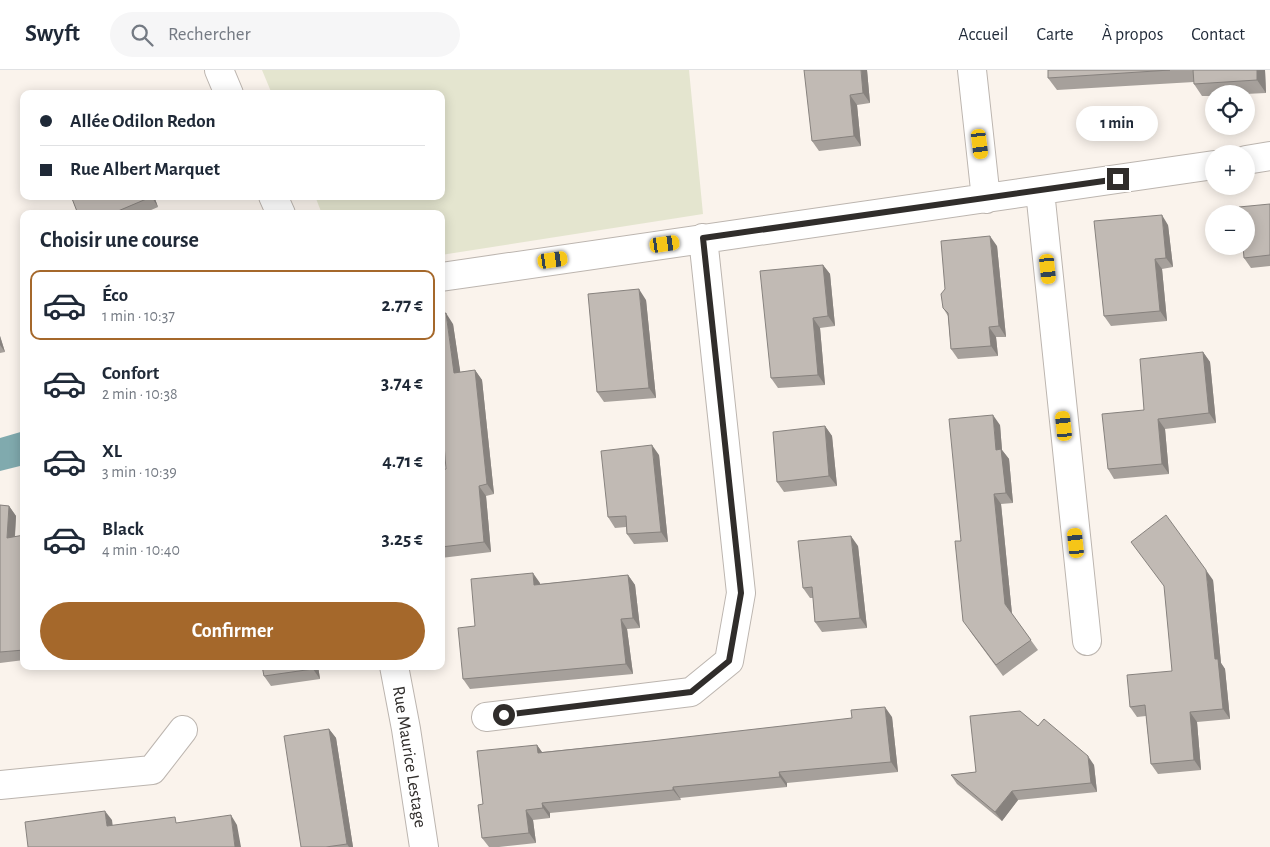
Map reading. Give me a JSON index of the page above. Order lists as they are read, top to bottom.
{
  "streets": {
    "street": ["Rue Maurice Lestage"]
  },
  "page": {
    "header": "Swyft",
    "search": "Rechercher",
    "nav": [
      "Accueil",
      "Carte",
      "À propos",
      "Contact"
    ],
    "map_buttons": ["+", "−"],
    "banner": ["Allée Odilon Redon", "Rue Albert Marquet"],
    "bubble": "1 min",
    "heading": "Choisir une course",
    "list": [
      {
        "name": "Éco",
        "note": "1 min · 10:37",
        "value": "2.77 €"
      },
      {
        "name": "Confort",
        "note": "2 min · 10:38",
        "value": "3.74 €"
      },
      {
        "name": "XL",
        "note": "3 min · 10:39",
        "value": "4.71 €"
      },
      {
        "name": "Black",
        "note": "4 min · 10:40",
        "value": "3.25 €"
      }
    ],
    "buttons": "Confirmer"
  }
}
